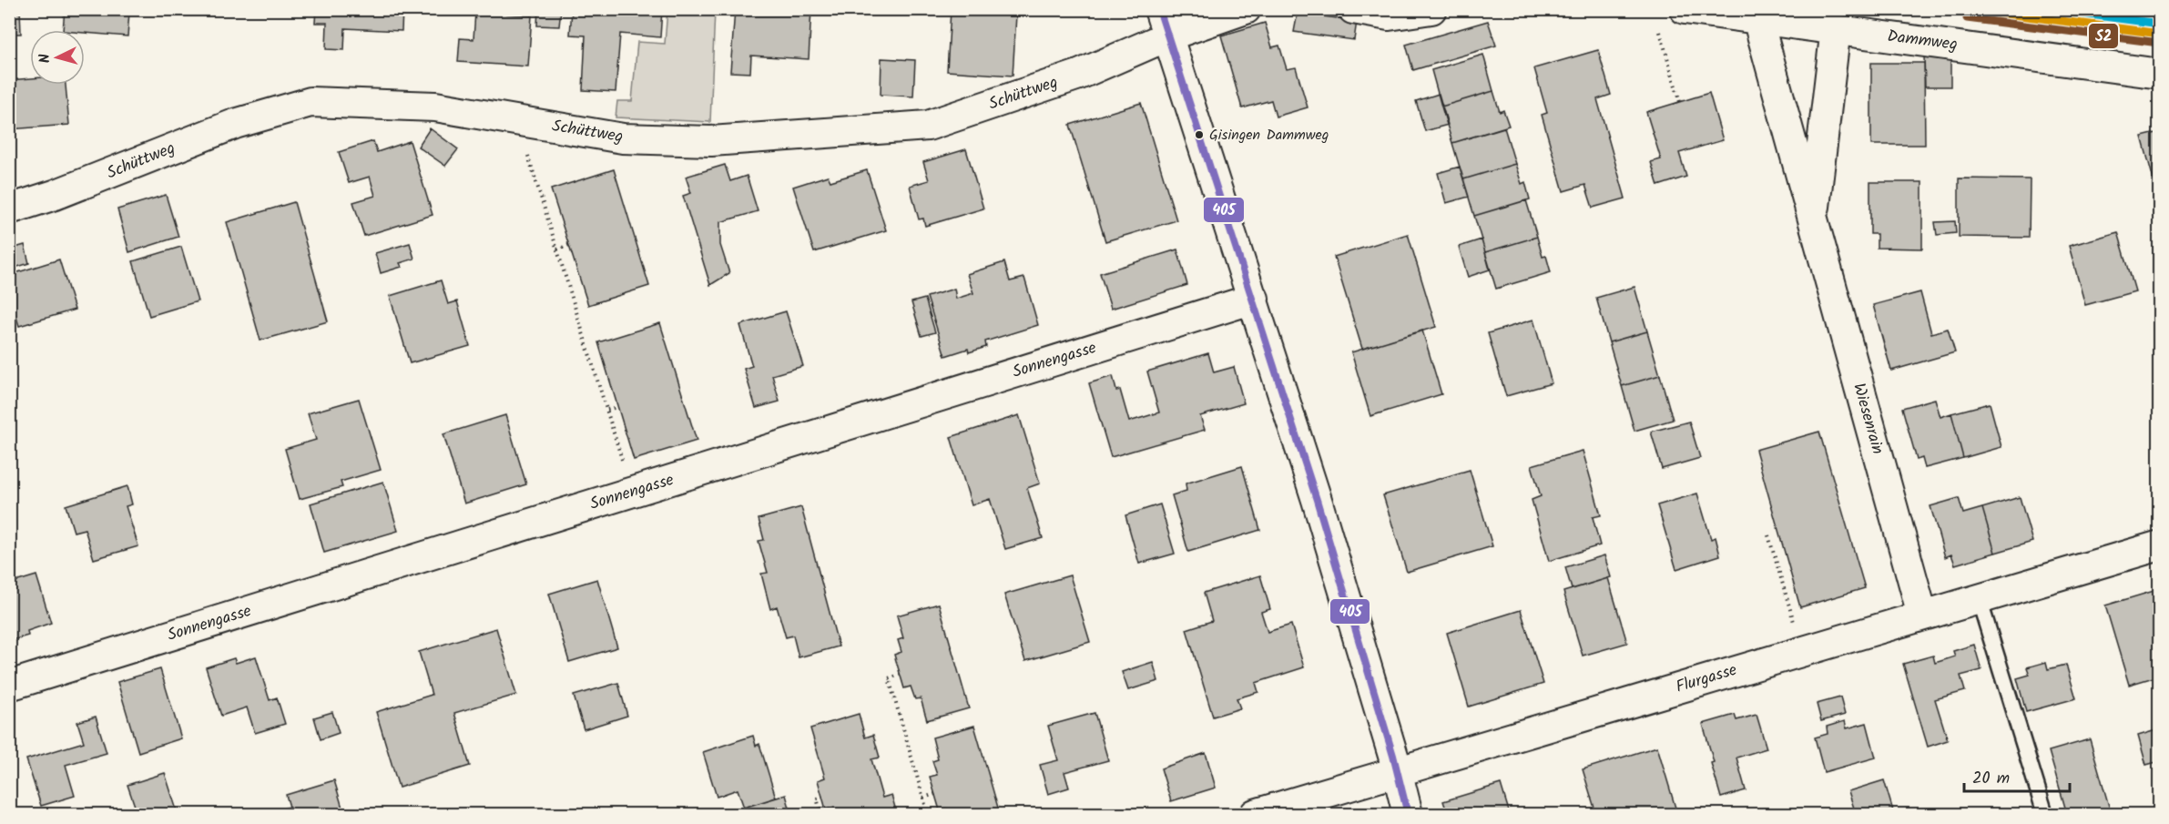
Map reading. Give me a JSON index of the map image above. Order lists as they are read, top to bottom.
{
  "streets": {
    "street": [
      "Dammweg",
      "Schüttweg",
      "Sonnengasse",
      "Wiesenrain",
      "Flurgasse"
    ]
  },
  "crossings": [
    ["Dammweg", "Wiesenrain"],
    ["Wiesenrain", "Flurgasse"]
  ],
  "places": ["Gisingen Dammweg"],
  "lines": ["transit line 405", "transit line S2"],
  "scale_bar": "20 m",
  "north": "left"
}
